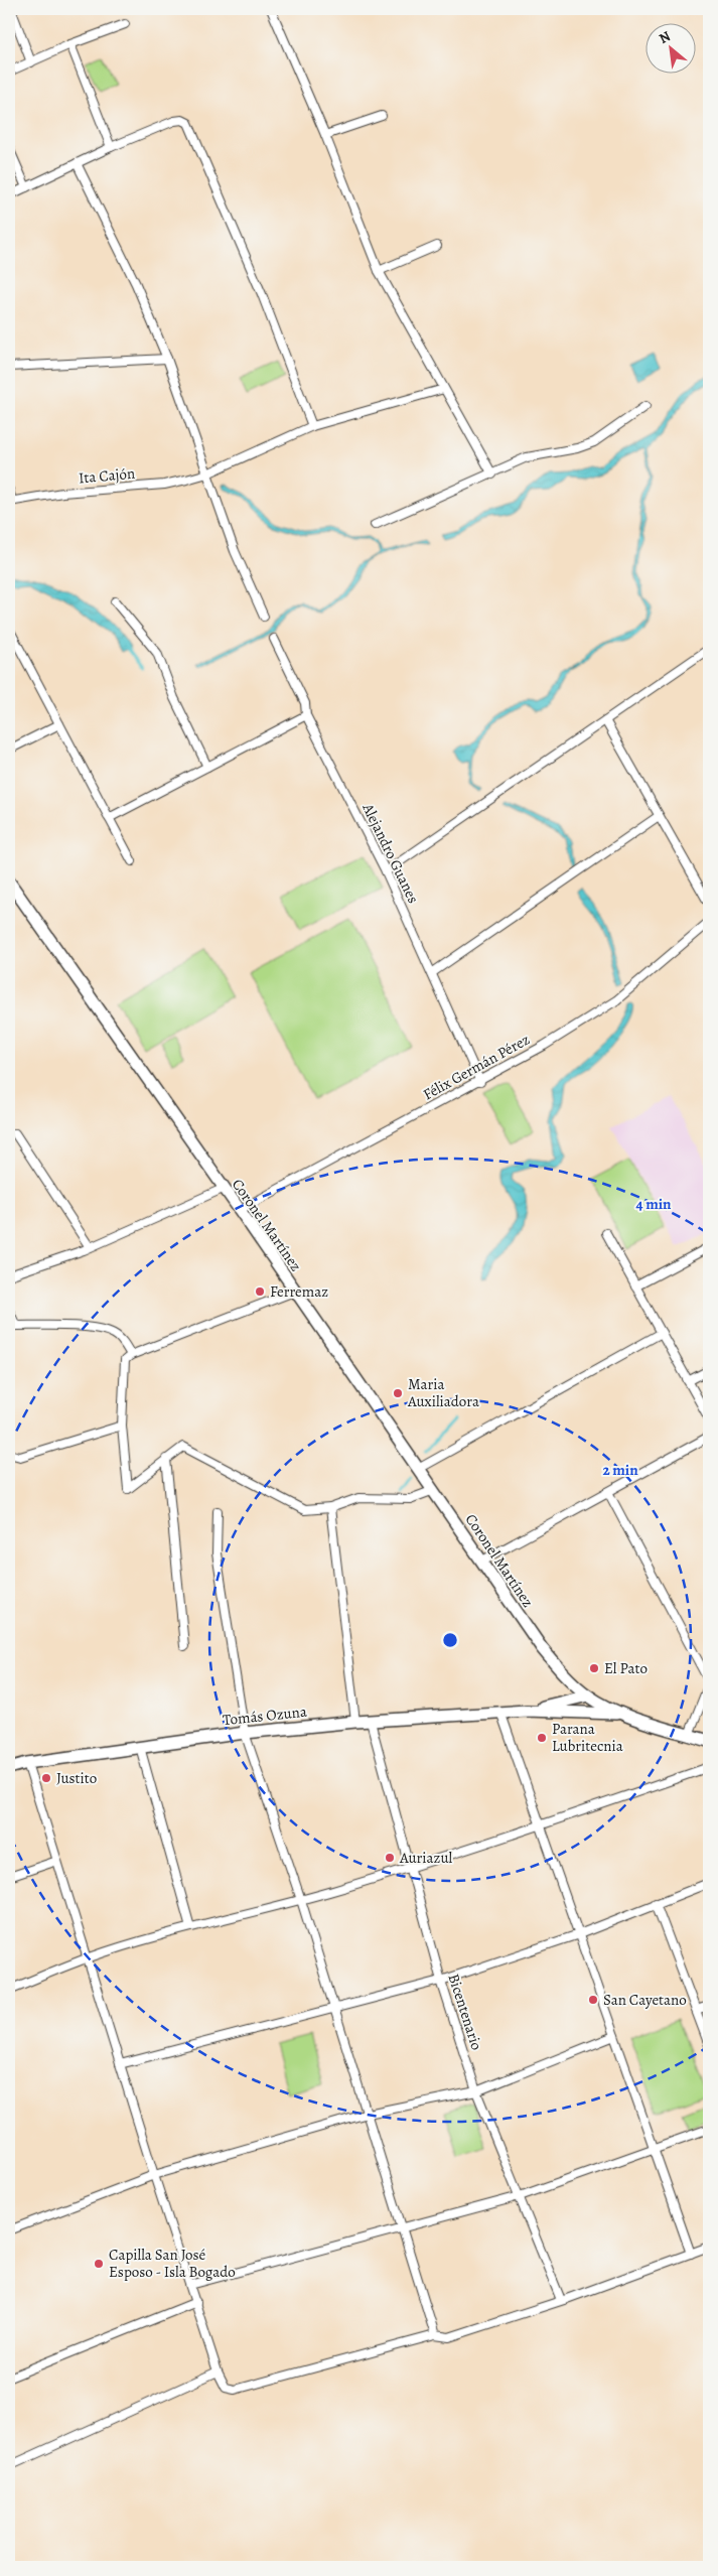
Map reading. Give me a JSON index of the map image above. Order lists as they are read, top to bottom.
{
  "streets": {
    "main road": ["Coronel Martínez", "Tomás Ozuna"],
    "street": [
      "Ita Cajón",
      "Alejandro Guanes",
      "Félix Germán Pérez",
      "Bicentenario"
    ]
  },
  "crossings": [
    ["Alejandro Guanes", "Félix Germán Pérez"],
    ["Félix Germán Pérez", "Coronel Martínez"],
    ["Coronel Martínez", "Tomás Ozuna"],
    ["Tomás Ozuna", "Bicentenario"]
  ],
  "places": [
    "Ferremaz",
    "Maria Auxiliadora",
    "El Pato",
    "Parana Lubritecnia",
    "Justito",
    "Auriazul",
    "San Cayetano",
    "Capilla San José Esposo - Isla Bogado"
  ],
  "north": "top left",
  "rings": ["4 min", "2 min"]
}
